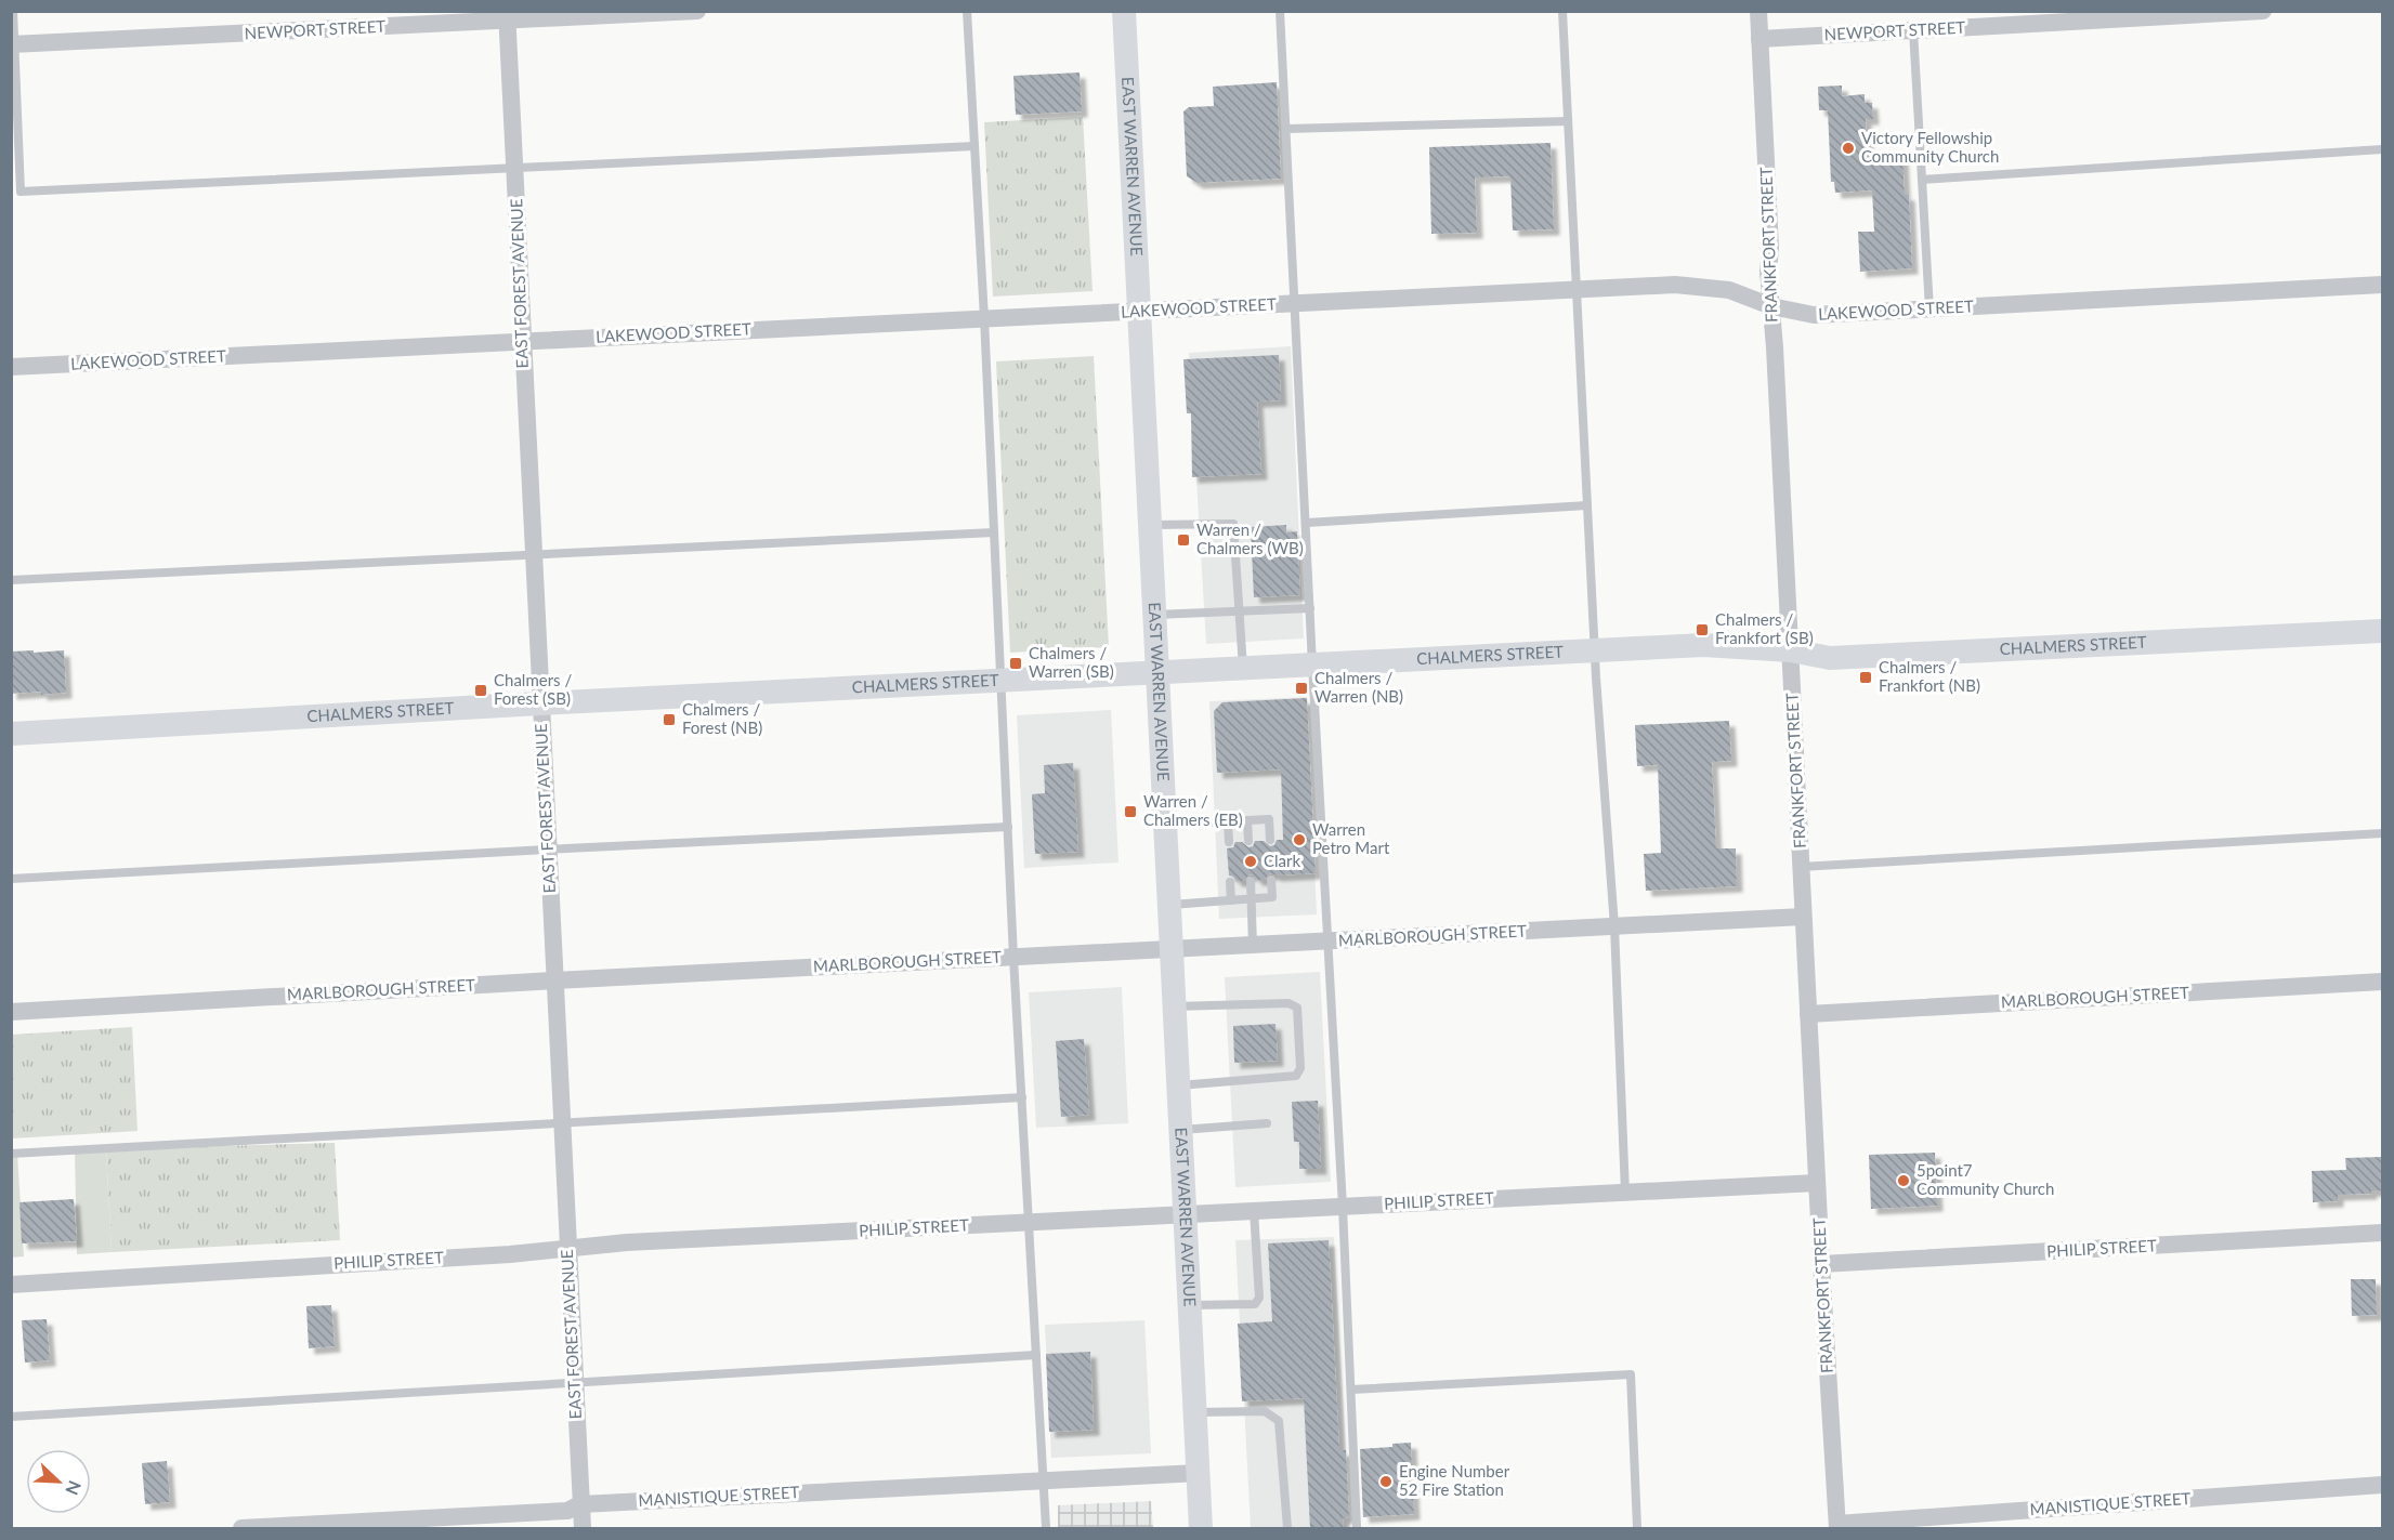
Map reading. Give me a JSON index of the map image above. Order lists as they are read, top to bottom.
{
  "streets": {
    "street": [
      "NEWPORT STREET",
      "EAST WARREN AVENUE",
      "FRANKFORT STREET",
      "EAST FOREST AVENUE",
      "LAKEWOOD STREET",
      "CHALMERS STREET",
      "MARLBOROUGH STREET",
      "PHILIP STREET",
      "MANISTIQUE STREET"
    ]
  },
  "crossings": [
    ["NEWPORT STREET", "FRANKFORT STREET"],
    ["NEWPORT STREET", "EAST FOREST AVENUE"],
    ["EAST WARREN AVENUE", "LAKEWOOD STREET"],
    ["EAST WARREN AVENUE", "CHALMERS STREET"],
    ["EAST WARREN AVENUE", "MARLBOROUGH STREET"],
    ["EAST WARREN AVENUE", "PHILIP STREET"],
    ["EAST WARREN AVENUE", "MANISTIQUE STREET"],
    ["FRANKFORT STREET", "LAKEWOOD STREET"],
    ["FRANKFORT STREET", "CHALMERS STREET"],
    ["FRANKFORT STREET", "MARLBOROUGH STREET"],
    ["FRANKFORT STREET", "PHILIP STREET"],
    ["FRANKFORT STREET", "MANISTIQUE STREET"],
    ["EAST FOREST AVENUE", "LAKEWOOD STREET"],
    ["EAST FOREST AVENUE", "CHALMERS STREET"],
    ["EAST FOREST AVENUE", "MARLBOROUGH STREET"],
    ["EAST FOREST AVENUE", "PHILIP STREET"],
    ["EAST FOREST AVENUE", "MANISTIQUE STREET"]
  ],
  "places": {
    "other": [
      "Victory Fellowship Community Church",
      "Warren Petro Mart",
      "Clark",
      "5point7 Community Church",
      "Engine Number 52 Fire Station"
    ],
    "transit": [
      "Warren / Chalmers (WB)",
      "Chalmers / Frankfort (SB)",
      "Chalmers / Warren (SB)",
      "Chalmers / Frankfort (NB)",
      "Chalmers / Warren (NB)",
      "Chalmers / Forest (SB)",
      "Chalmers / Forest (NB)",
      "Warren / Chalmers (EB)"
    ]
  },
  "north": "bottom right"
}
